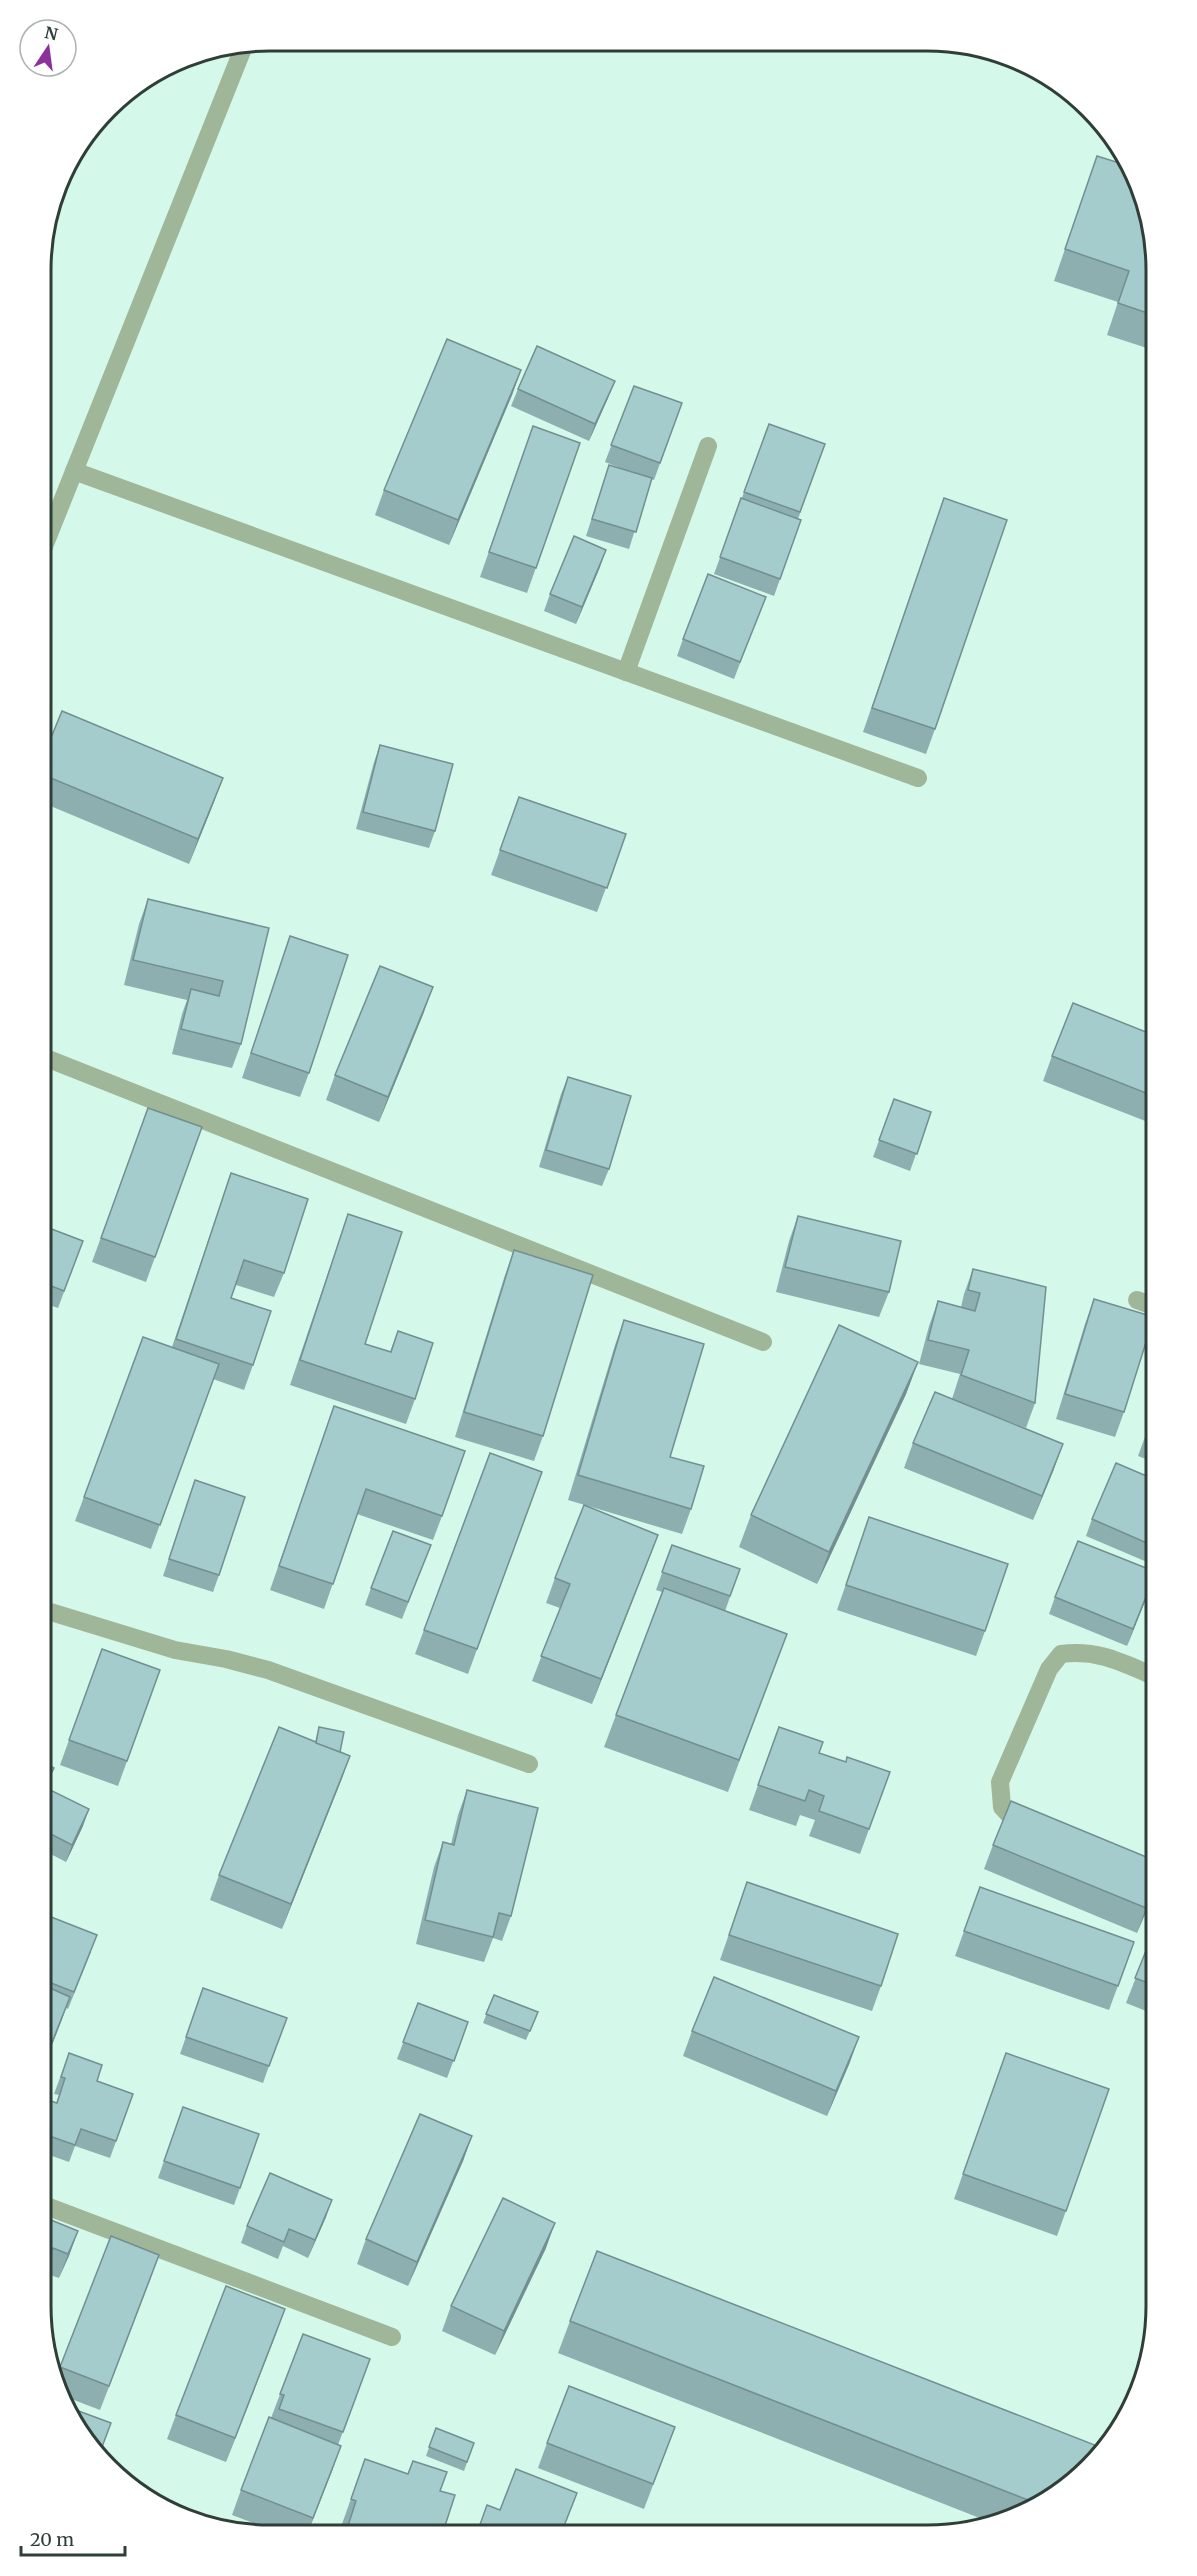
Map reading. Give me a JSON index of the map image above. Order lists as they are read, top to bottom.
{
  "scale_bar": "20 m",
  "north": "top"
}
